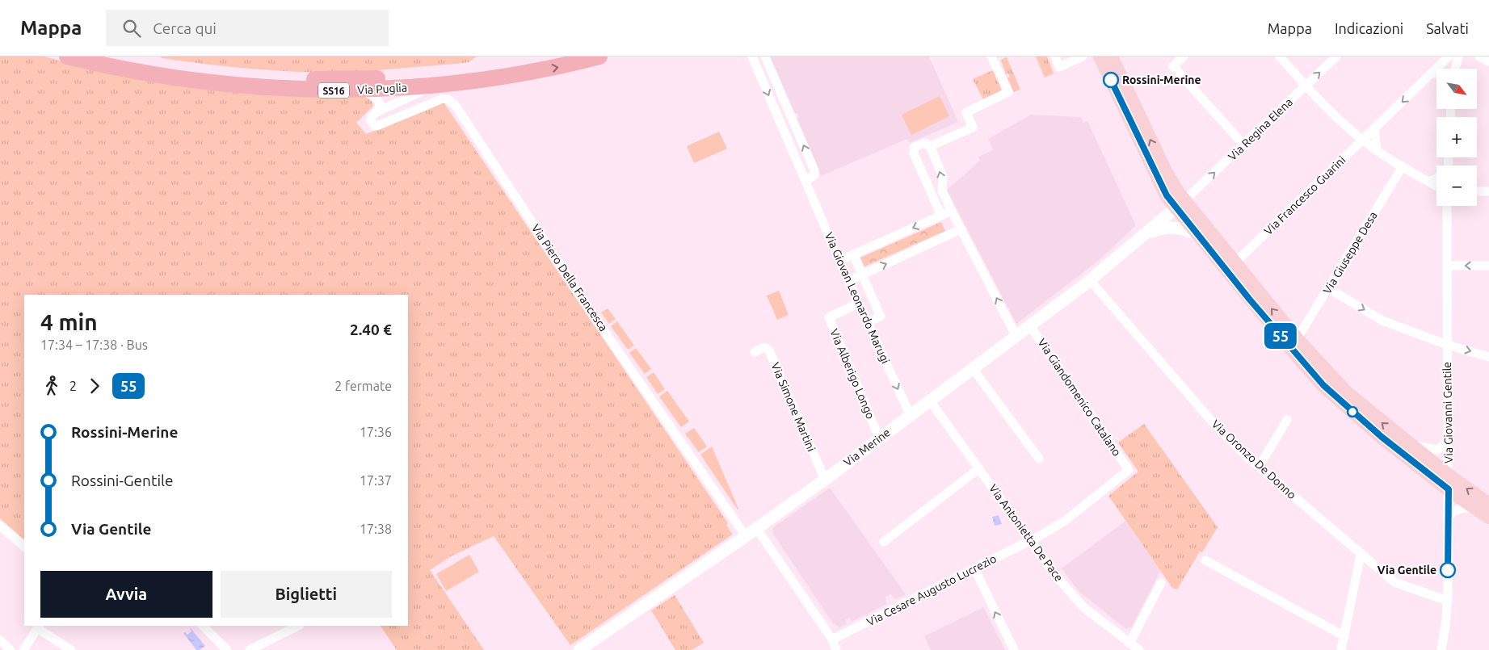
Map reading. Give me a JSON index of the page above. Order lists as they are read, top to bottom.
{
  "streets": {
    "highway": ["Via Puglia", "SS16"],
    "main road": ["Via Merine"],
    "street": [
      "Via Regina Elena",
      "Via Francesco Guarini",
      "Via Giuseppe Desa",
      "Via Piero Della Francesca",
      "Via Giovan Leonardo Marugi",
      "Via Alberigo Longo",
      "Via Giandomenico Catalano",
      "Via Simone Martini",
      "Via Giovanni Gentile",
      "Via Oronzo De Donno",
      "Via Antonietta De Pace",
      "Via Cesare Augusto Lucrezio"
    ]
  },
  "crossings": [
    ["Via Puglia", "Via Piero Della Francesca"],
    ["Via Regina Elena", "Via Merine"],
    ["Via Piero Della Francesca", "Via Merine"],
    ["Via Giovan Leonardo Marugi", "Via Alberigo Longo"],
    ["Via Giovan Leonardo Marugi", "Via Merine"],
    ["Via Alberigo Longo", "Via Merine"],
    ["Via Giandomenico Catalano", "Via Merine"],
    ["Via Giandomenico Catalano", "Via Cesare Augusto Lucrezio"],
    ["Via Simone Martini", "Via Merine"],
    ["Via Giovanni Gentile", "Via Oronzo De Donno"],
    ["Via Merine", "Via Oronzo De Donno"],
    ["Via Merine", "Via Antonietta De Pace"],
    ["Via Antonietta De Pace", "Via Cesare Augusto Lucrezio"]
  ],
  "one_way": ["Via Regina Elena"],
  "places": ["Rossini-Merine", "Via Gentile"],
  "lines": ["bus line 55"],
  "north": "bottom right",
  "page": {
    "header": "Mappa",
    "search": "Cerca qui",
    "nav": ["Mappa", "Indicazioni", "Salvati"],
    "on_map": "55",
    "map_buttons": ["+", "−"],
    "heading": ["4 min", "17:34 – 17:38 · Bus", "2.40 €"],
    "legs": ["2", "55", "2 fermate"],
    "list": [
      {
        "name": "Rossini-Merine",
        "value": "17:36"
      },
      {
        "name": "Rossini-Gentile",
        "value": "17:37"
      },
      {
        "name": "Via Gentile",
        "value": "17:38"
      }
    ],
    "buttons": ["Avvia", "Biglietti"]
  }
}
